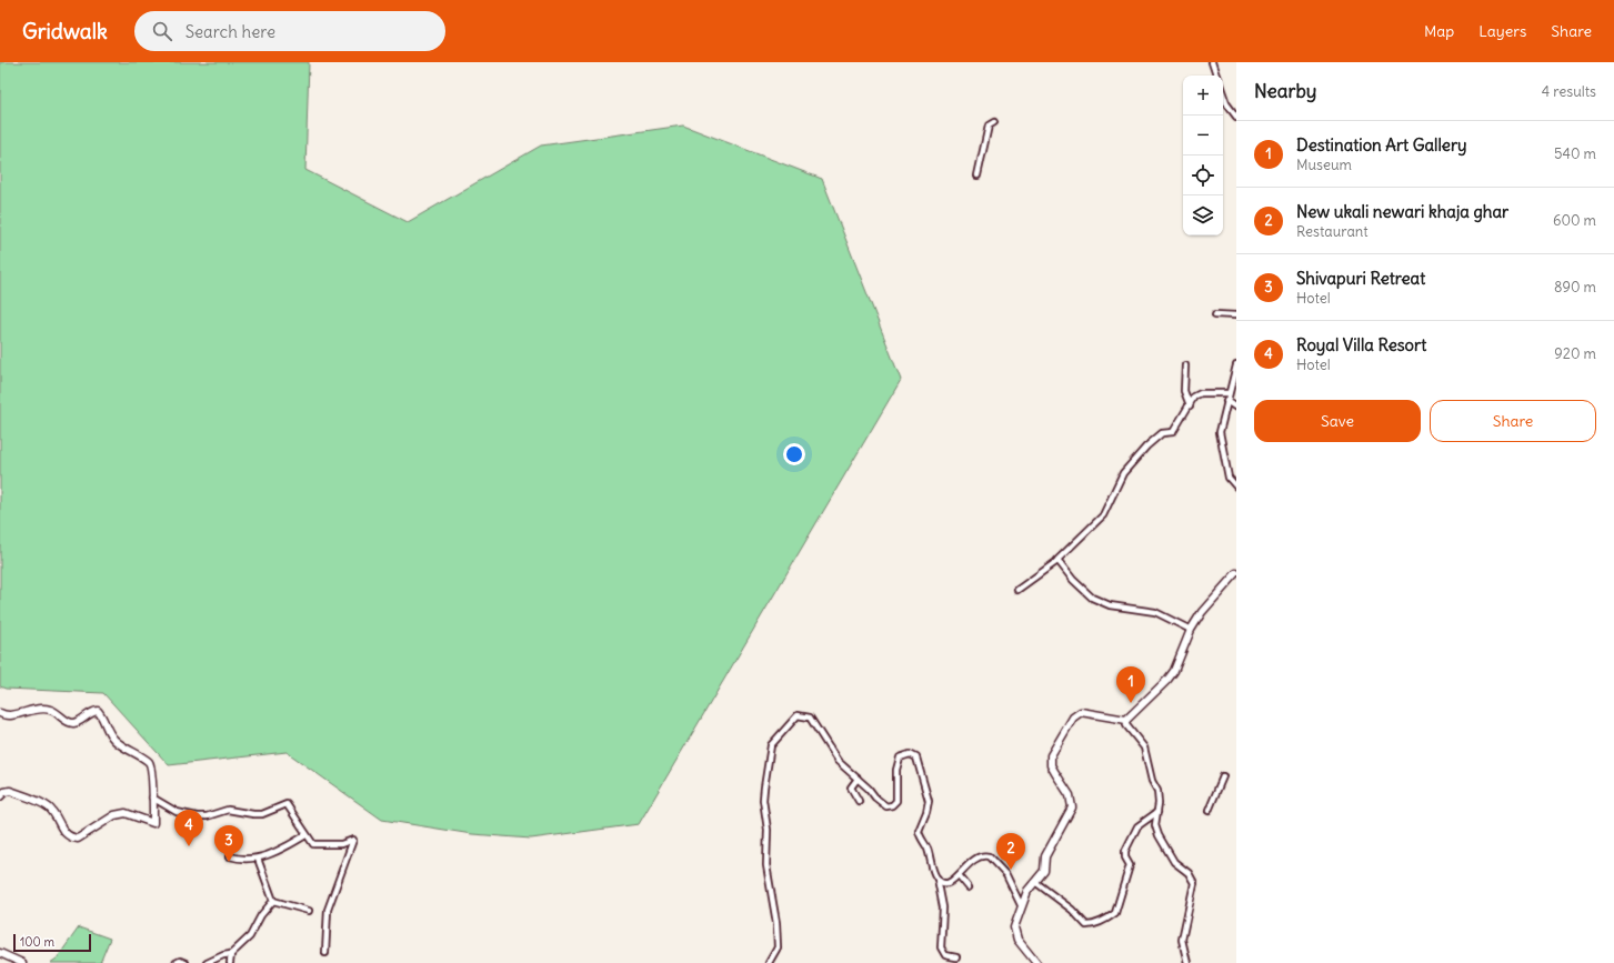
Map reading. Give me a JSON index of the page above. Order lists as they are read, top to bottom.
{
  "scale_bar": "100 m",
  "page": {
    "header": "Gridwalk",
    "search": "Search here",
    "nav": ["Map", "Layers", "Share"],
    "heading": ["Nearby", "4 results"],
    "map_buttons": ["+", "−"],
    "list": [
      {
        "mark": "1",
        "name": "Destination Art Gallery",
        "note": "Museum",
        "value": "540 m"
      },
      {
        "mark": "2",
        "name": "New ukali newari khaja ghar",
        "note": "Restaurant",
        "value": "600 m"
      },
      {
        "mark": "3",
        "name": "Shivapuri Retreat",
        "note": "Hotel",
        "value": "890 m"
      },
      {
        "mark": "4",
        "name": "Royal Villa Resort",
        "note": "Hotel",
        "value": "920 m"
      }
    ],
    "buttons": ["Save", "Share"],
    "pins": [
      "1",
      "4",
      "3",
      "2"
    ],
    "scale": "100 m"
  }
}
